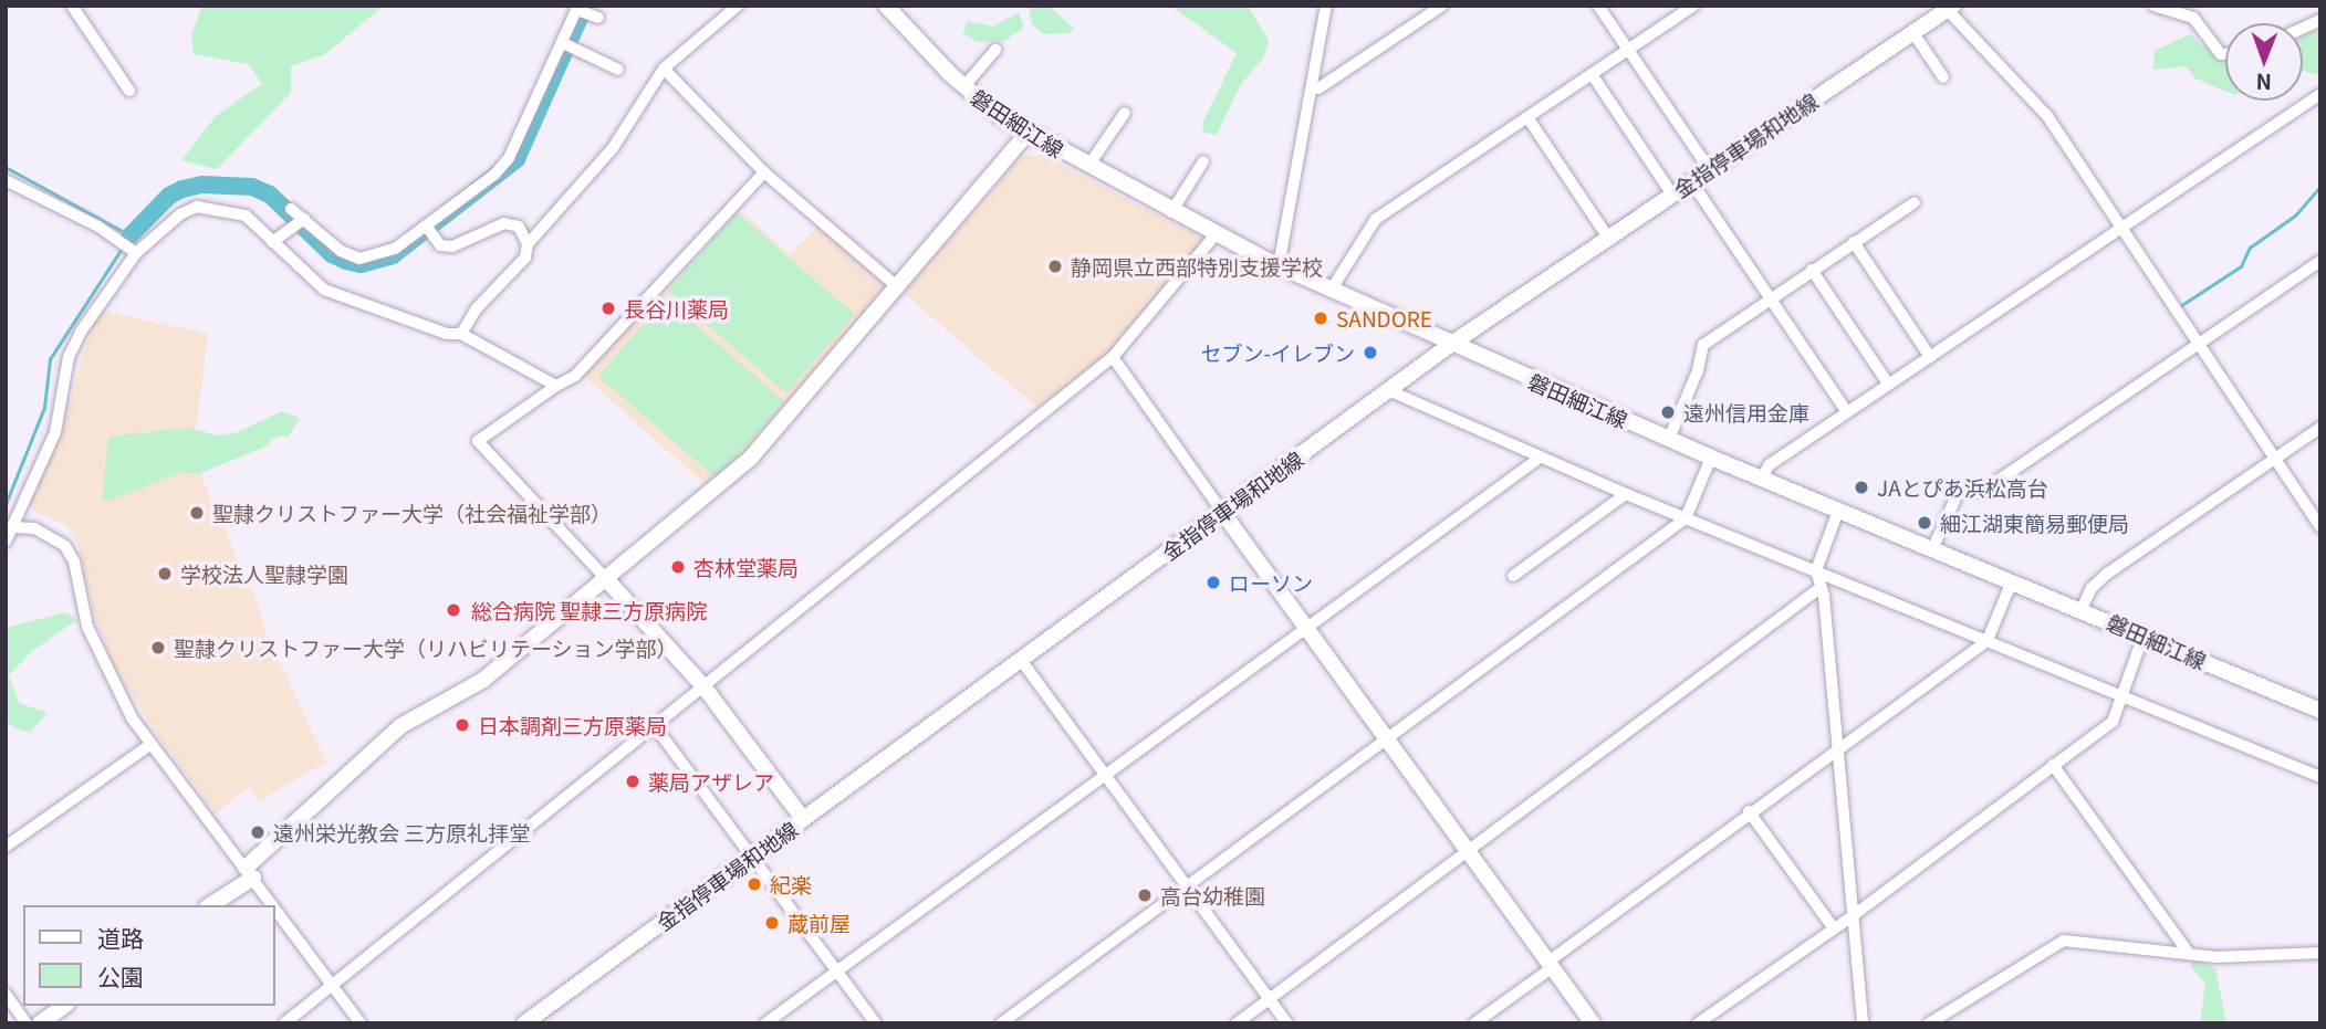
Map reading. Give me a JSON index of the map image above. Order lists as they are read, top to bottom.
{
  "streets": {
    "main road": ["磐田細江線", "金指停車場和地線"]
  },
  "crossings": [
    ["磐田細江線", "金指停車場和地線"]
  ],
  "places": [
    "静岡県立西部特別支援学校",
    "長谷川薬局",
    "SANDORE",
    "セブン-イレブン",
    "遠州信用金庫",
    "JAとぴあ浜松高台",
    "聖隷クリストファー大学（社会福祉学部）",
    "細江湖東簡易郵便局",
    "杏林堂薬局",
    "学校法人聖隷学園",
    "ローソン",
    "総合病院 聖隷三方原病院",
    "聖隷クリストファー大学（リハビリテーション学部）",
    "日本調剤三方原薬局",
    "薬局アザレア",
    "遠州栄光教会 三方原礼拝堂",
    "紀楽",
    "高台幼稚園",
    "蔵前屋"
  ],
  "legend": ["道路", "公園"],
  "north": "bottom"
}
